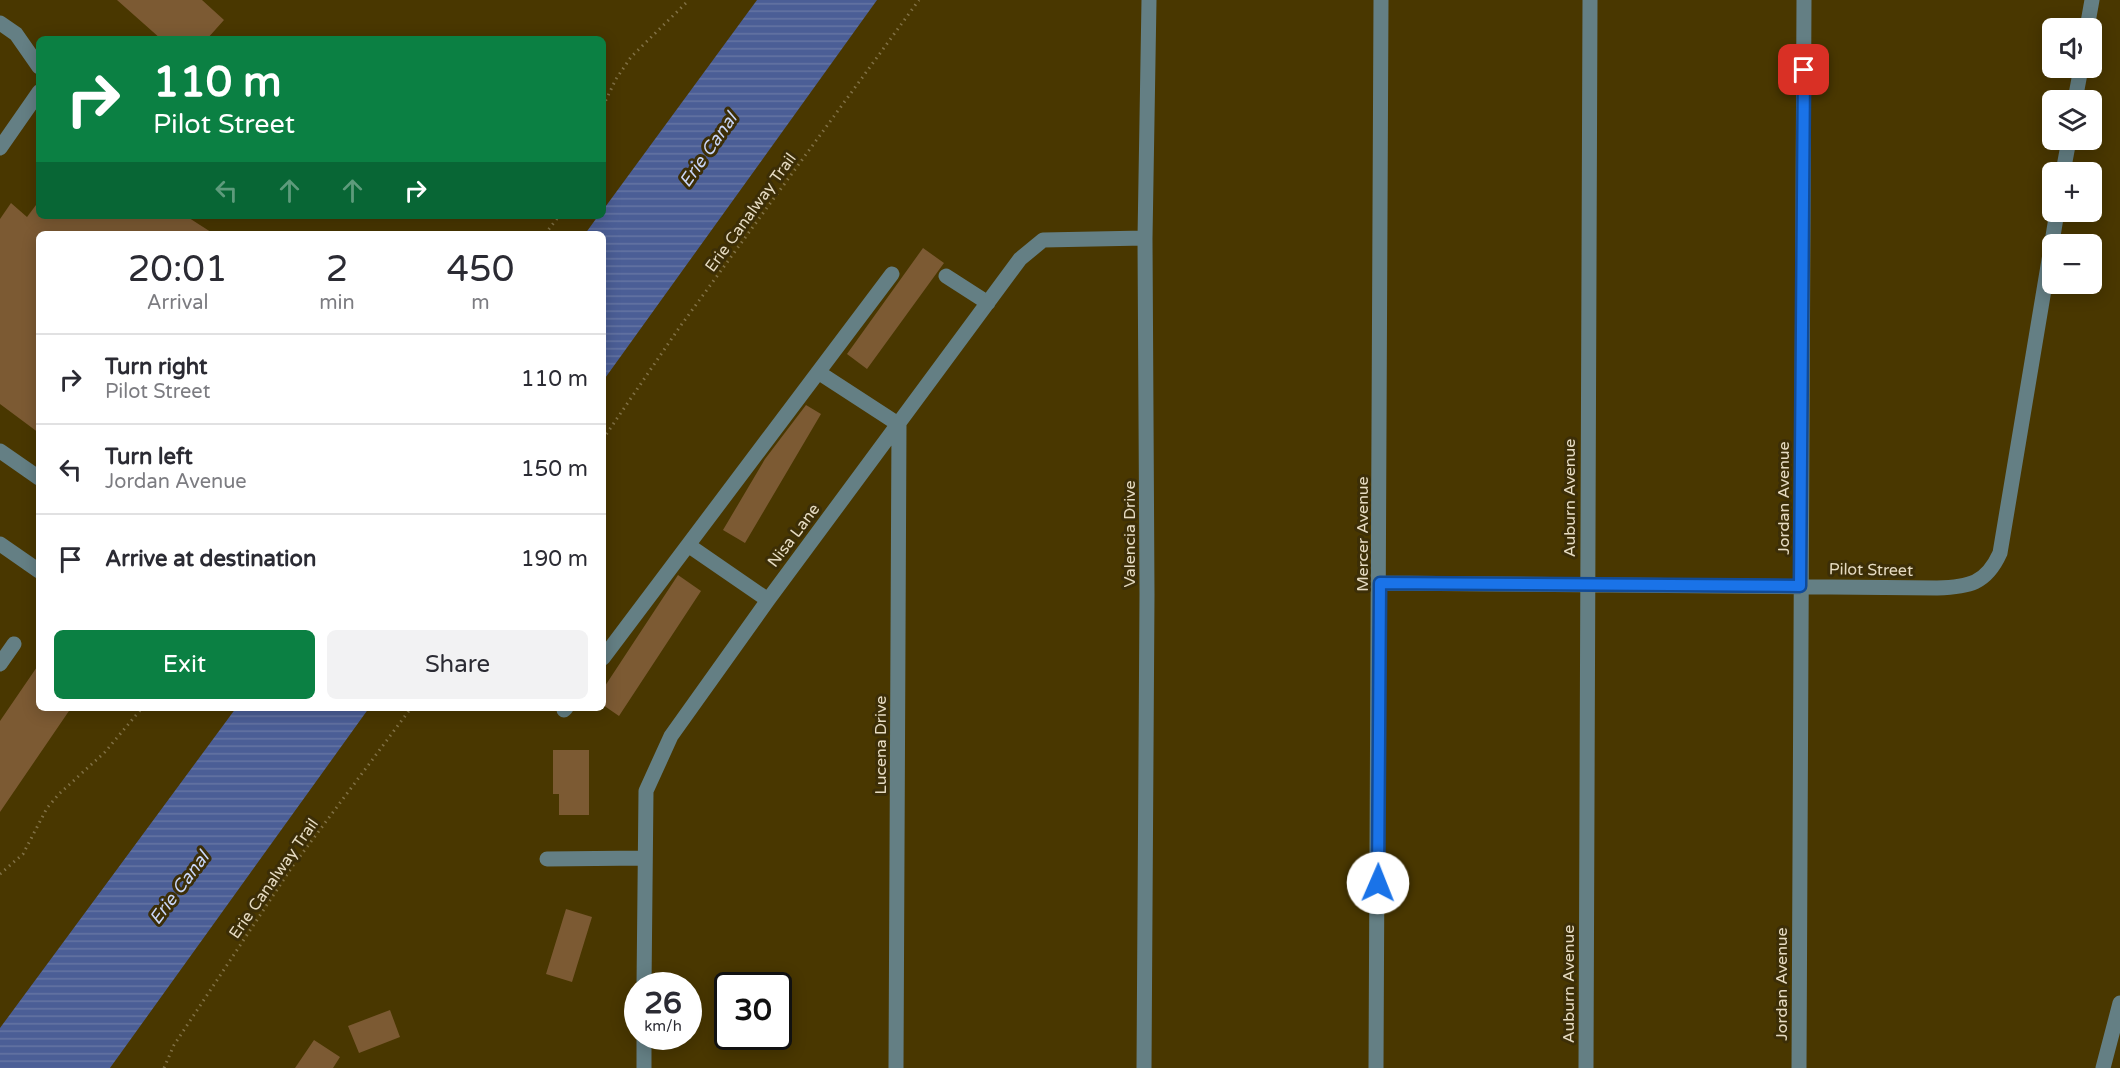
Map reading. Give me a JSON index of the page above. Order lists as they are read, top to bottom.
{
  "streets": {
    "street": [
      "Auburn Avenue",
      "Jordan Avenue",
      "Valencia Drive",
      "Mercer Avenue",
      "Nisa Lane",
      "Pilot Street",
      "Lucena Drive"
    ],
    "path": ["Erie Canalway Trail"]
  },
  "crossings": [
    ["Auburn Avenue", "Pilot Street"],
    ["Jordan Avenue", "Pilot Street"],
    ["Valencia Drive", "Nisa Lane"],
    ["Mercer Avenue", "Pilot Street"],
    ["Nisa Lane", "Lucena Drive"]
  ],
  "water": ["Erie Canal"],
  "page": {
    "map_buttons": ["+", "−"],
    "turn": ["110 m", "Pilot Street"],
    "eta": [
      "20:01",
      "Arrival",
      "2",
      "min",
      "450",
      "m"
    ],
    "list": [
      {
        "name": "Turn right",
        "note": "Pilot Street",
        "value": "110 m"
      },
      {
        "name": "Turn left",
        "note": "Jordan Avenue",
        "value": "150 m"
      },
      {
        "name": "Arrive at destination",
        "value": "190 m"
      }
    ],
    "buttons": ["Exit", "Share"],
    "speed": "26 km/h",
    "limit": "30"
  }
}
